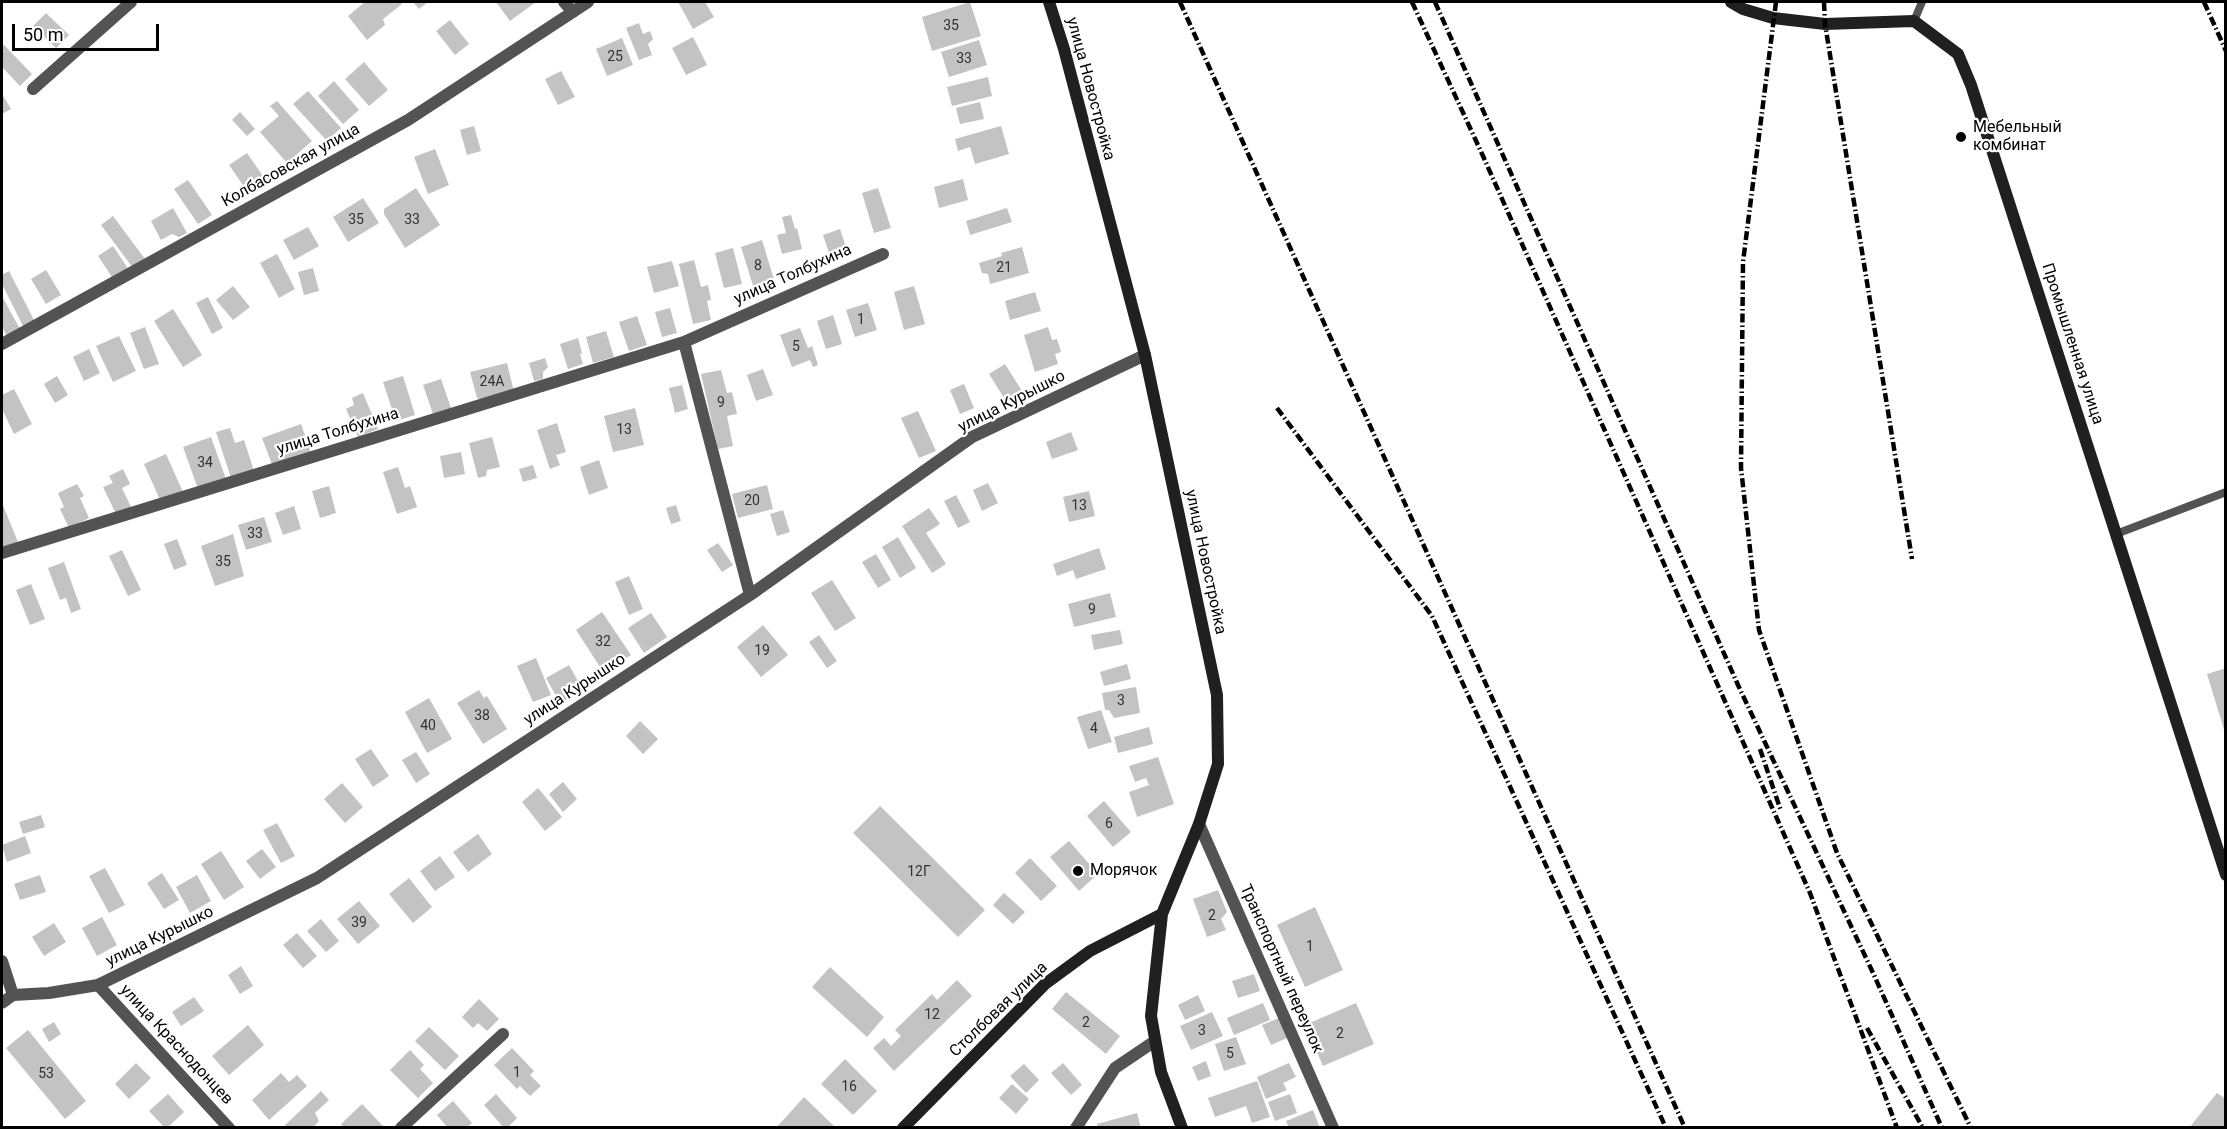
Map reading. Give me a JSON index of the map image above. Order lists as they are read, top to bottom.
{
  "streets": {
    "main road": ["улица Новостройка", "Промышленная улица", "Столбовая улица"],
    "street": [
      "Колбасовская улица",
      "улица Толбухина",
      "улица Курышко",
      "Транспортный переулок",
      "улица Краснодонцев"
    ]
  },
  "crossings": [
    ["улица Новостройка", "улица Курышко"],
    ["улица Новостройка", "Транспортный переулок"],
    ["улица Новостройка", "Столбовая улица"],
    ["улица Курышко", "улица Краснодонцев"]
  ],
  "places": ["Мебельный комбинат", "Морячок"],
  "house_numbers": [
    "35",
    "25",
    "33",
    "35",
    "33",
    "8",
    "21",
    "1",
    "5",
    "24А",
    "9",
    "13",
    "34",
    "20",
    "13",
    "33",
    "35",
    "9",
    "32",
    "19",
    "3",
    "38",
    "40",
    "4",
    "6",
    "12Г",
    "2",
    "39",
    "1",
    "12",
    "2",
    "3",
    "2",
    "5",
    "1",
    "53",
    "16"
  ],
  "scale_bar": "50 m"
}
